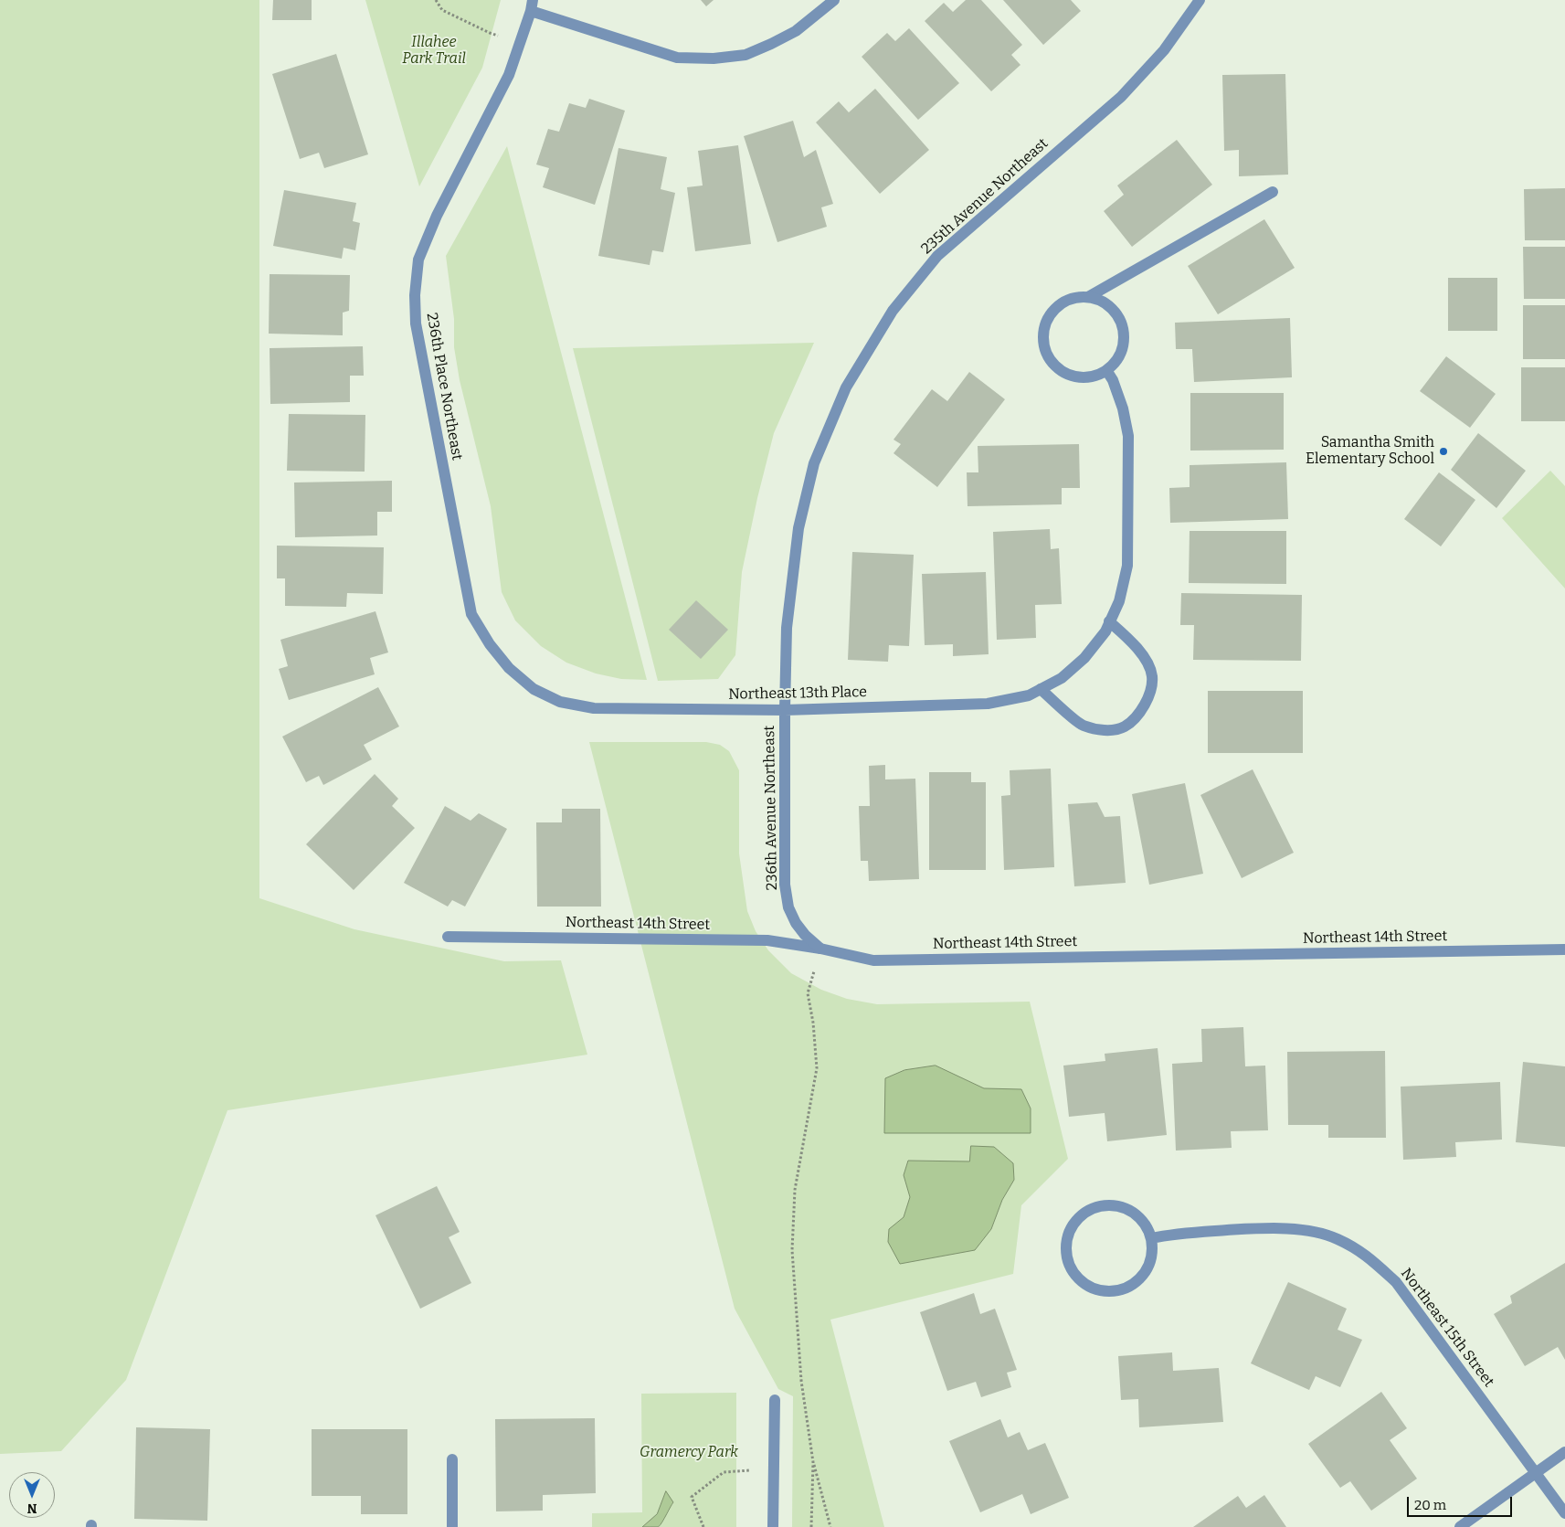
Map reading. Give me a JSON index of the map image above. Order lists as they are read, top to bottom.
{
  "streets": {
    "street": [
      "235th Avenue Northeast",
      "236th Place Northeast",
      "Northeast 13th Place",
      "236th Avenue Northeast",
      "Northeast 14th Street",
      "Northeast 15th Street"
    ]
  },
  "crossings": [
    ["235th Avenue Northeast", "Northeast 13th Place"],
    ["235th Avenue Northeast", "236th Avenue Northeast"],
    ["236th Place Northeast", "Northeast 13th Place"],
    ["Northeast 13th Place", "236th Avenue Northeast"],
    ["236th Avenue Northeast", "Northeast 14th Street"]
  ],
  "parks": ["Illahee Park Trail", "Gramercy Park"],
  "places": ["Samantha Smith Elementary School"],
  "scale_bar": "20 m",
  "north": "bottom"
}
